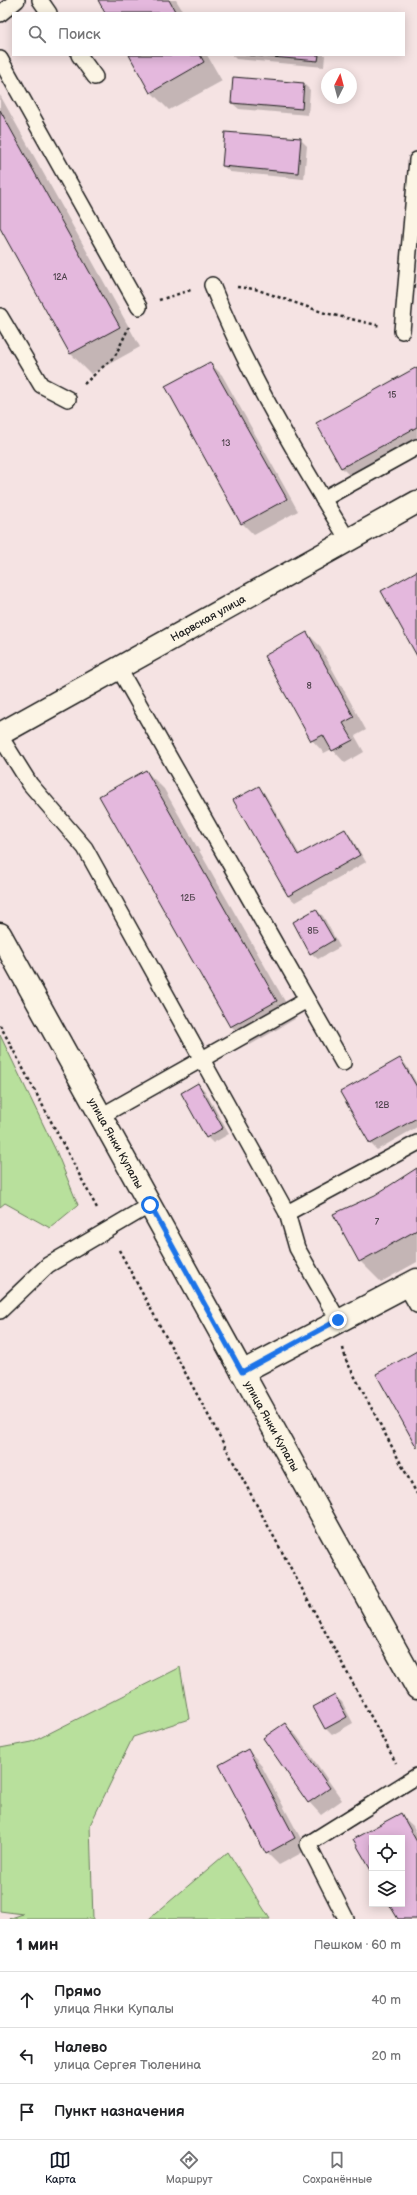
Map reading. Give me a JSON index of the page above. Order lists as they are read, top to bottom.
{
  "streets": {
    "street": ["Нарвская улица", "улица Янки Купалы"]
  },
  "house_numbers": [
    "12А",
    "15",
    "13",
    "8",
    "12Б",
    "8Б",
    "12В",
    "7"
  ],
  "north": "top",
  "page": {
    "search": "Поиск",
    "heading": ["1 мин", "Пешком · 60 m"],
    "list": [
      ["Прямо", "улица Янки Купалы", "40 m"],
      ["Налево", "улица Сергея Тюленина", "20 m"],
      "Пункт назначения"
    ],
    "nav": ["Карта", "Маршрут", "Сохранённые"]
  }
}
